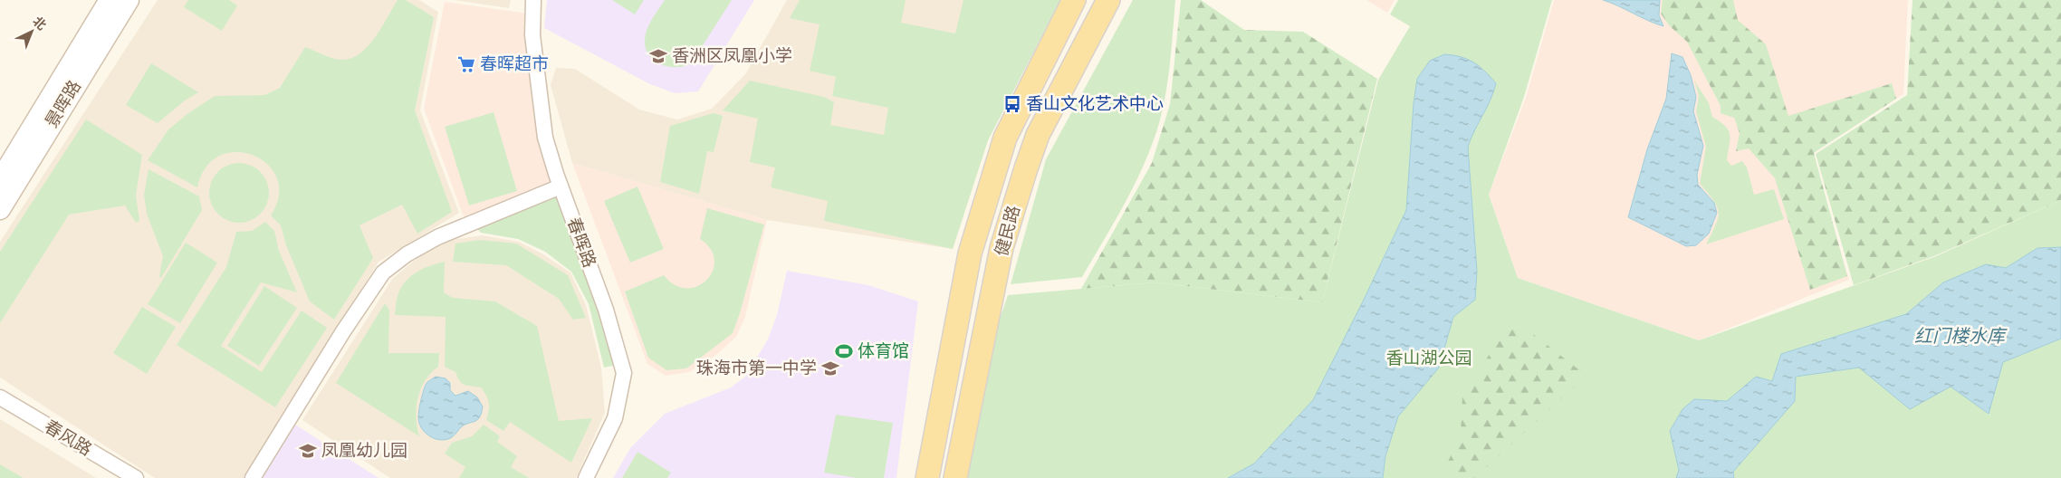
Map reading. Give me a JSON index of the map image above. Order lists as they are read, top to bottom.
{
  "streets": {
    "main road": ["景晖路", "健民路"],
    "street": ["春晖路", "春风路"]
  },
  "water": ["红门楼水库"],
  "parks": ["香山湖公园"],
  "places": {
    "school or university": ["香洲区凤凰小学", "珠海市第一中学", "凤凰幼儿园"],
    "supermarket": ["春晖超市"],
    "bus stop": ["香山文化艺术中心"],
    "sports": ["体育馆"]
  },
  "north": "top right"
}
